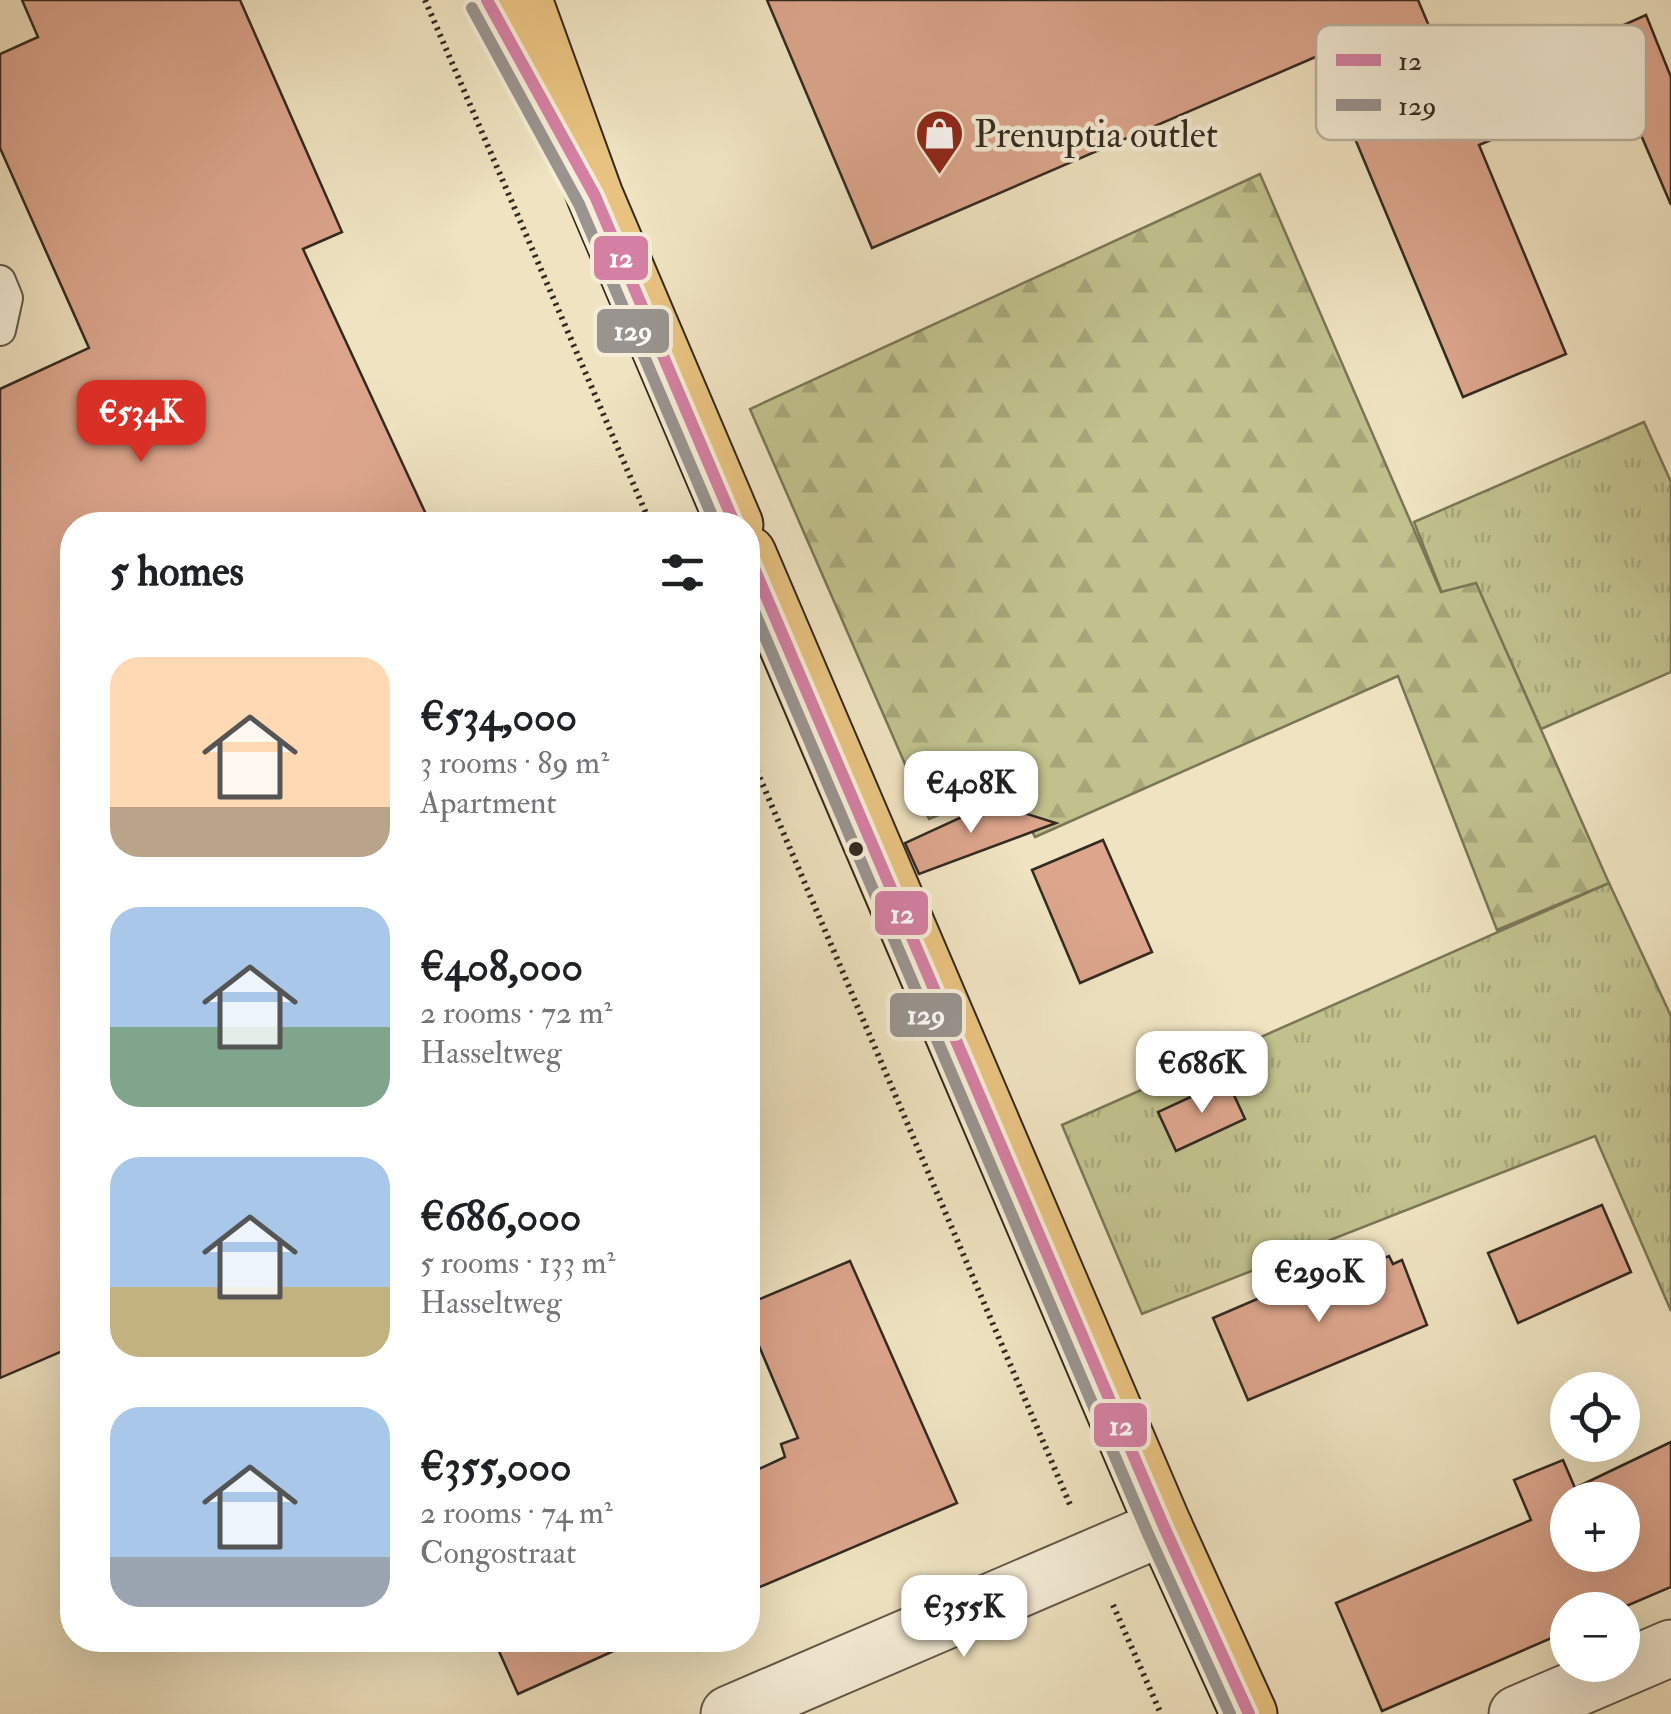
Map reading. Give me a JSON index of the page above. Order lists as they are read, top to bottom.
{
  "places": {
    "shop": ["Prenuptia outlet"]
  },
  "lines": ["transit line 12", "transit line 129"],
  "legend": ["12", "129"],
  "page": {
    "price": [
      "€534K",
      "€408K",
      "€686K",
      "€290K",
      "€355K"
    ],
    "heading": "5 homes",
    "list": [
      {
        "name": "€534,000",
        "note": "3 rooms · 89 m² · Apartment"
      },
      {
        "name": "€408,000",
        "note": "2 rooms · 72 m² · Hasseltweg"
      },
      {
        "name": "€686,000",
        "note": "5 rooms · 133 m² · Hasseltweg"
      },
      {
        "name": "€355,000",
        "note": "2 rooms · 74 m² · Congostraat"
      }
    ],
    "map_buttons": ["+", "−"]
  }
}
